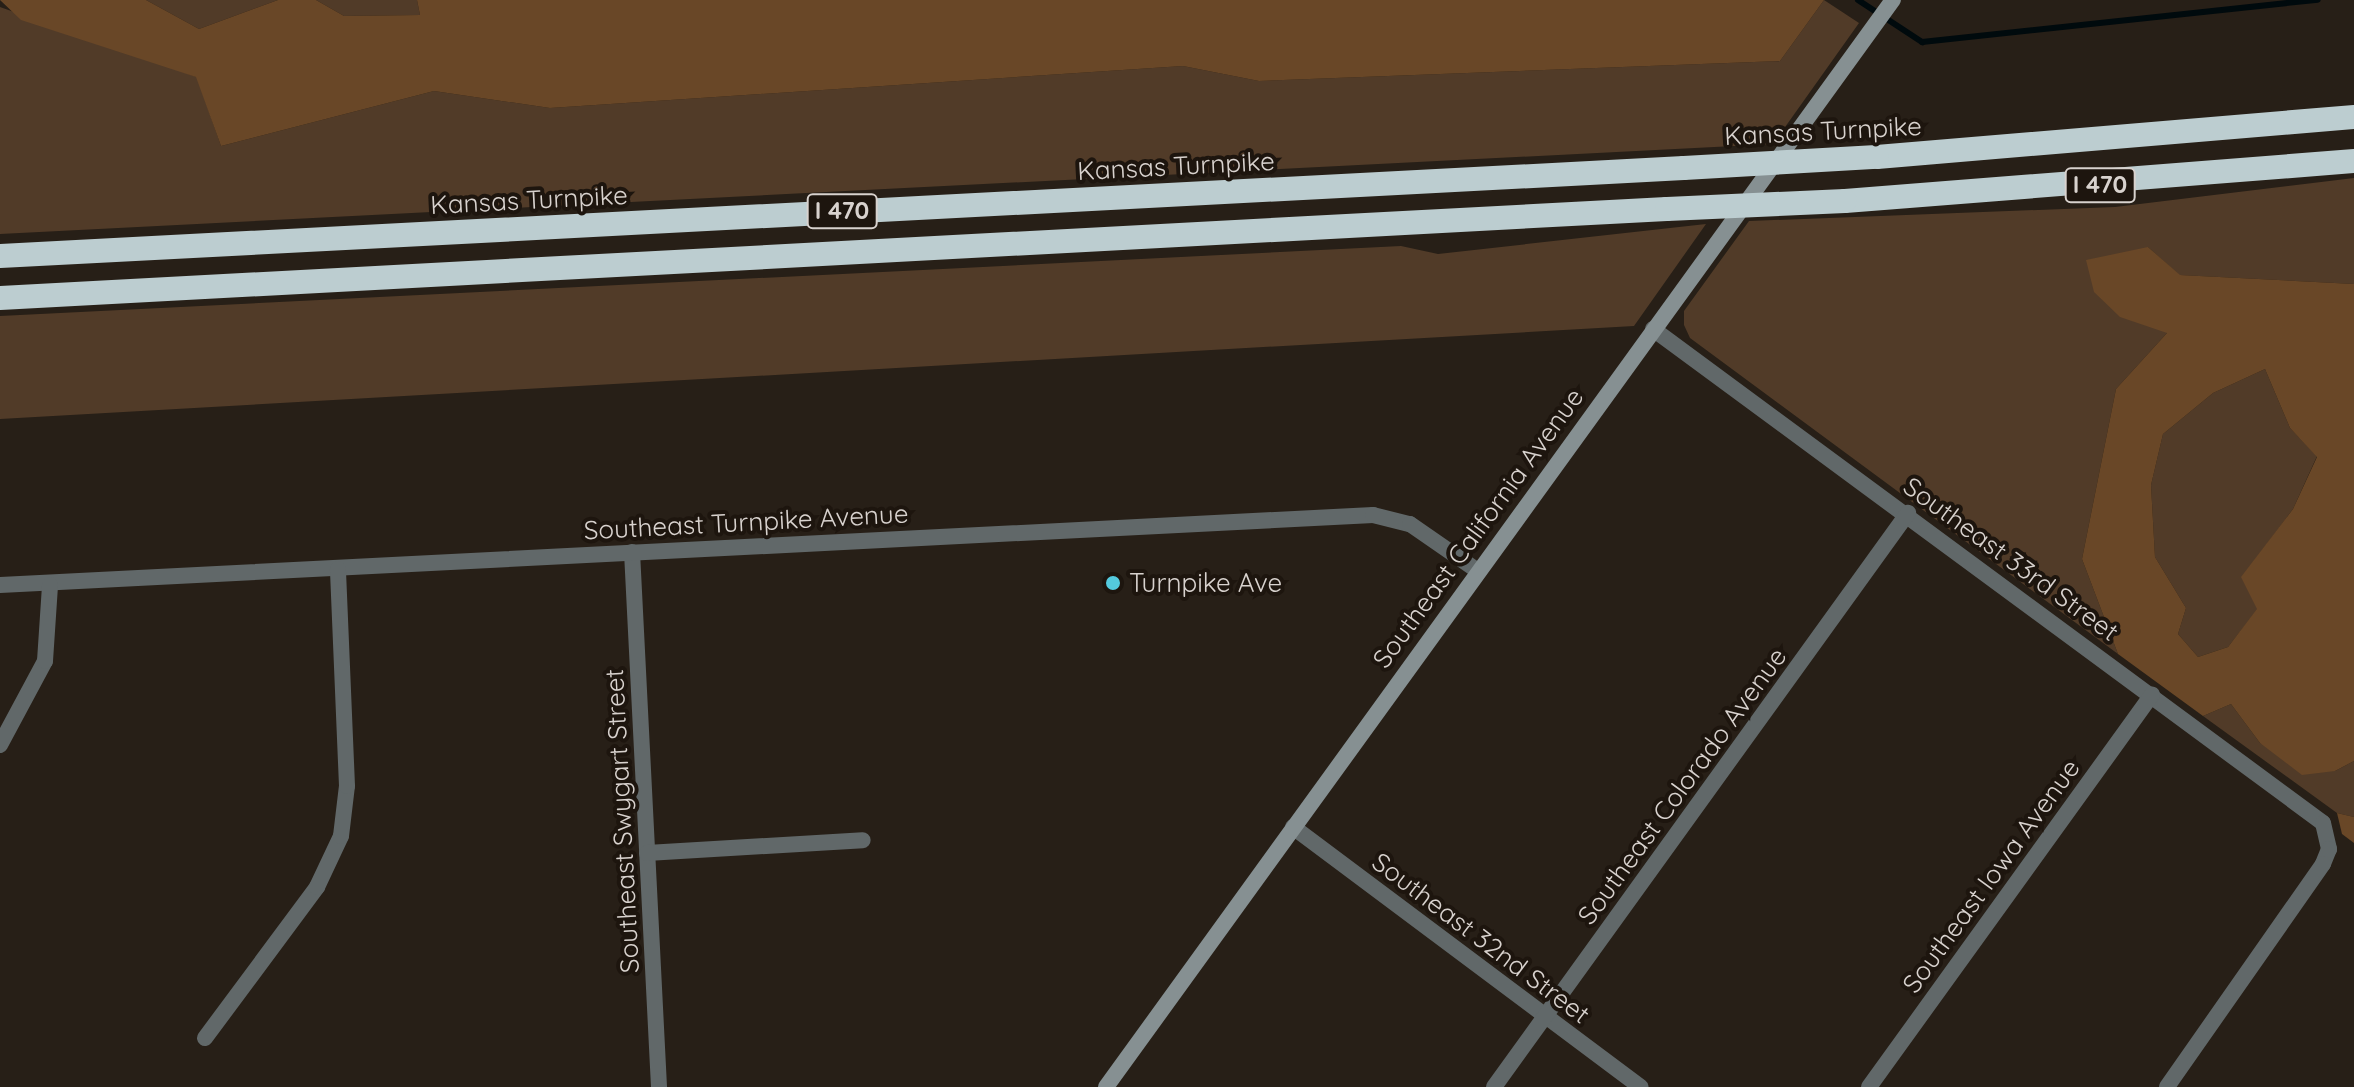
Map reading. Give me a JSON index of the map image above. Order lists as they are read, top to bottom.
{
  "streets": {
    "highway": ["Kansas Turnpike", "I 470"],
    "main road": ["Southeast California Avenue"],
    "street": [
      "Southeast Turnpike Avenue",
      "Southeast 33rd Street",
      "Southeast Colorado Avenue",
      "Southeast Swygart Street",
      "Southeast Iowa Avenue",
      "Southeast 32nd Street"
    ]
  },
  "crossings": [
    ["Southeast Turnpike Avenue", "Southeast California Avenue"],
    ["Southeast Turnpike Avenue", "Southeast Swygart Street"],
    ["Southeast California Avenue", "Southeast 33rd Street"],
    ["Southeast California Avenue", "Southeast 32nd Street"],
    ["Southeast 33rd Street", "Southeast Colorado Avenue"],
    ["Southeast 33rd Street", "Southeast Iowa Avenue"],
    ["Southeast Colorado Avenue", "Southeast 32nd Street"]
  ],
  "places": ["Turnpike Ave"]
}
